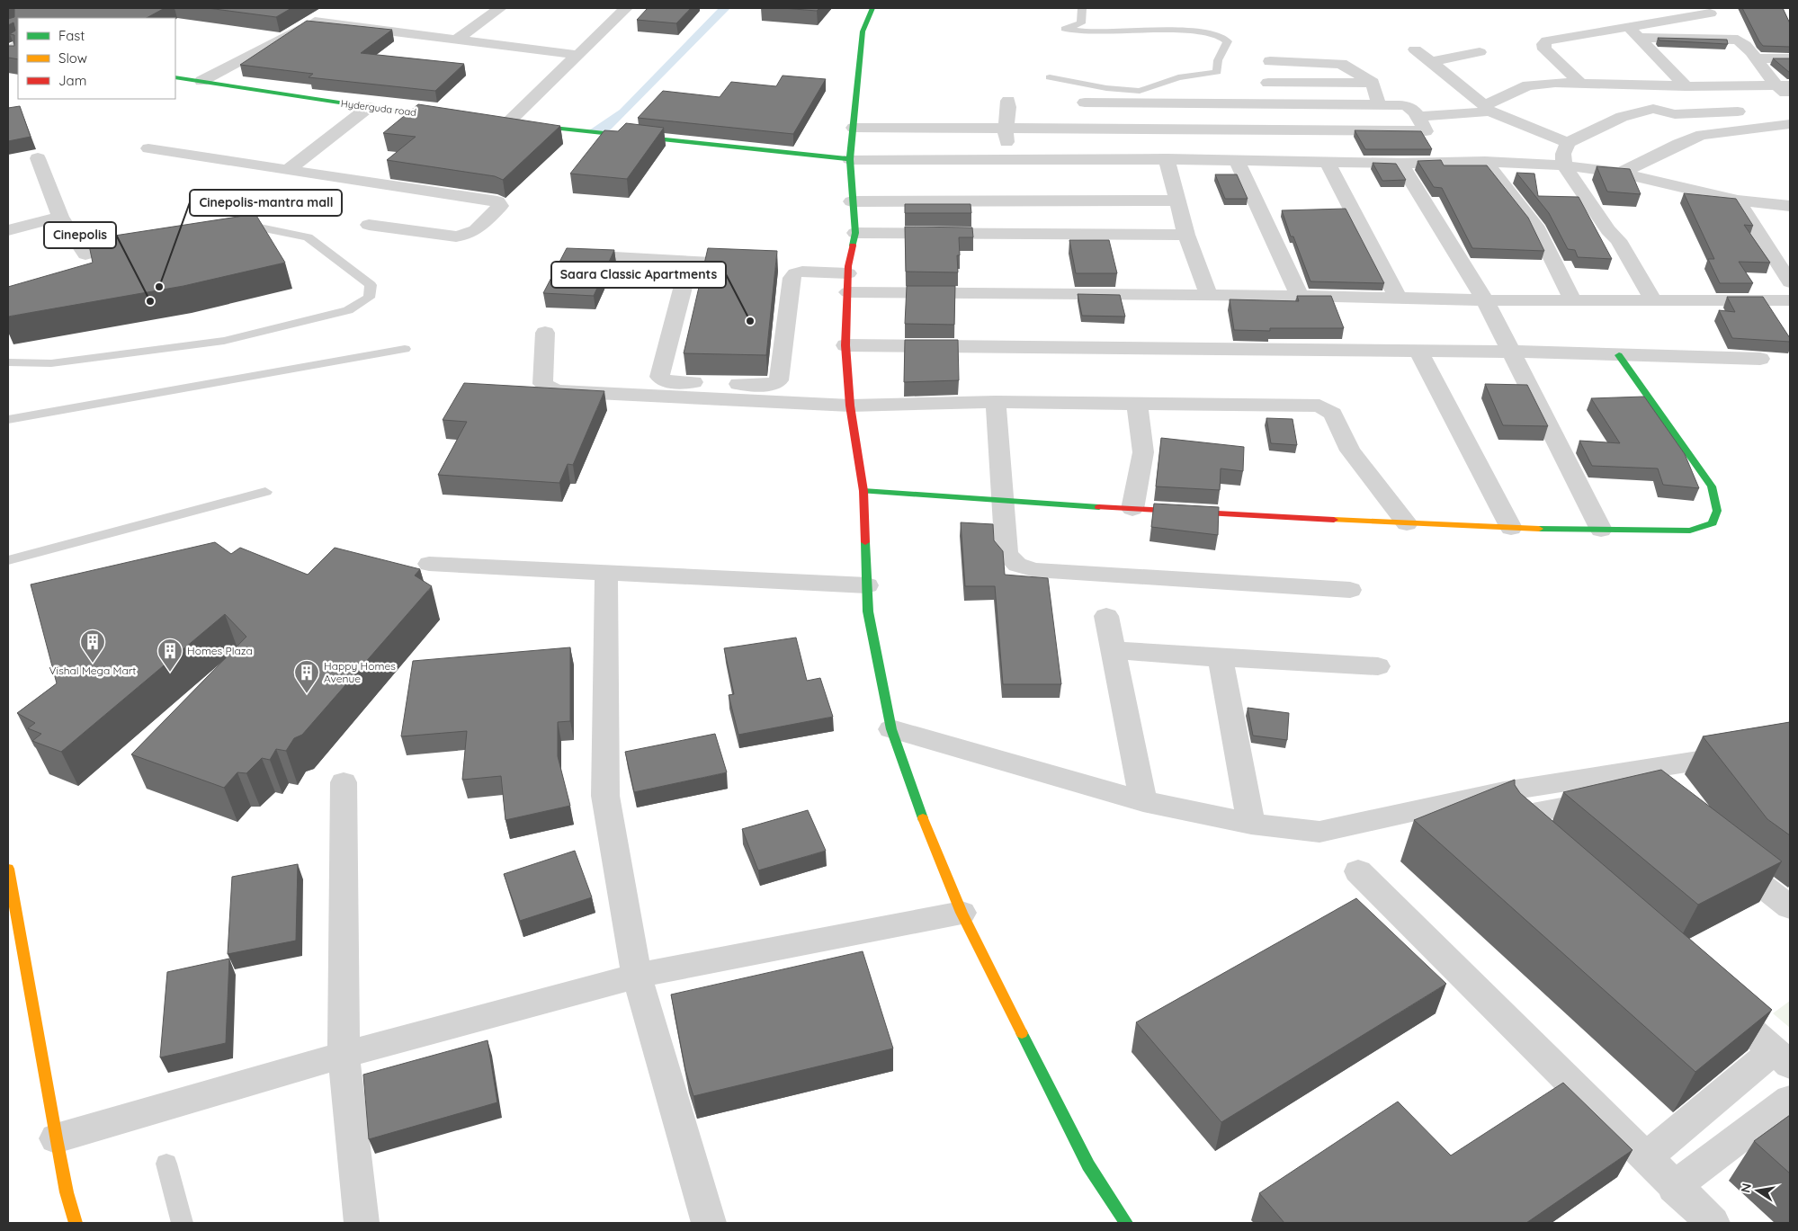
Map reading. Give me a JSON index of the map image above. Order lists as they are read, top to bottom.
{
  "streets": {
    "street": ["Hyderguda road"]
  },
  "places": {
    "other": ["Cinepolis-mantra mall", "Cinepolis", "Saara Classic Apartments"],
    "building": ["Vishal Mega Mart", "Homes Plaza", "Happy Homes Avenue"]
  },
  "legend": ["Fast", "Slow", "Jam"],
  "north": "left"
}
